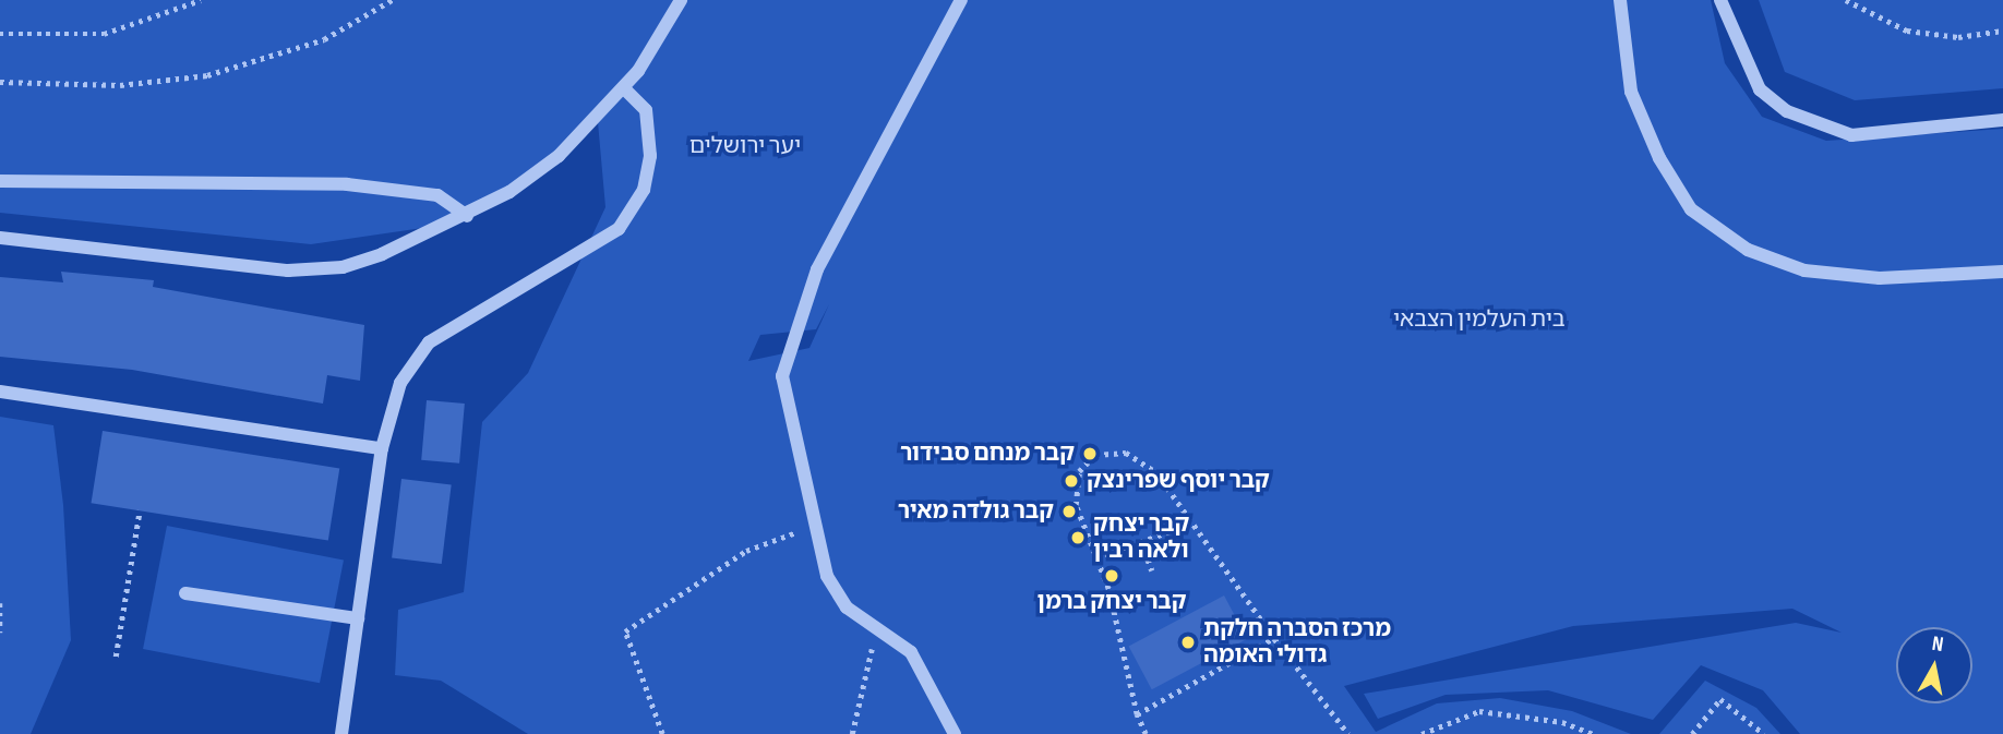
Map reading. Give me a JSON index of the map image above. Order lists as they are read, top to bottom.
{
  "parks": ["יער ירושלים", "בית העלמין הצבאי"],
  "places": [
    "קבר מנחם סבידור",
    "קבר יוסף שפרינצק",
    "קבר גולדה מאיר",
    "קבר יצחק ולאה רבין",
    "קבר יצחק ברמן",
    "מרכז הסברה חלקת גדולי האומה"
  ],
  "north": "top"
}
